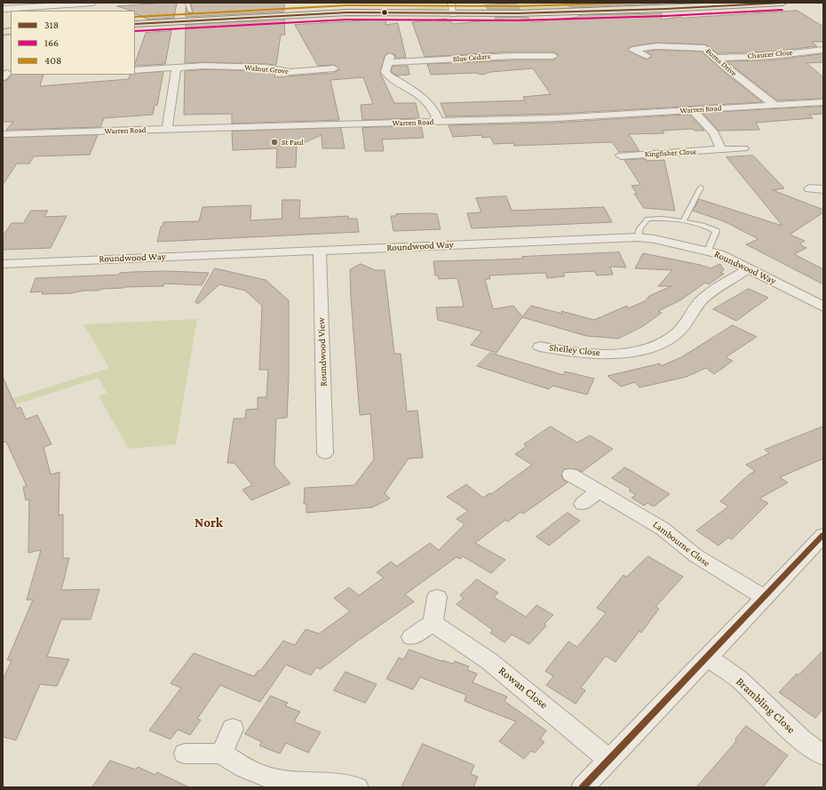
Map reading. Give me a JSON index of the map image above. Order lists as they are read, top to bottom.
{
  "streets": {
    "street": [
      "Chaucer Close",
      "Blue Cedars",
      "Burns Drive",
      "Walnut Grove",
      "Warren Road",
      "Kingfisher Close",
      "Roundwood Way",
      "Shelley Close",
      "Roundwood View",
      "Lambourne Close",
      "Rowan Close",
      "Brambling Close"
    ]
  },
  "crossings": [
    ["Chaucer Close", "Burns Drive"],
    ["Blue Cedars", "Warren Road"],
    ["Burns Drive", "Warren Road"],
    ["Roundwood Way", "Shelley Close"],
    ["Roundwood Way", "Roundwood View"]
  ],
  "districts": ["Nork"],
  "places": ["St Paul"],
  "lines": ["transit line 318", "transit line 408", "transit line 166"],
  "legend": ["318", "166", "408"]
}
